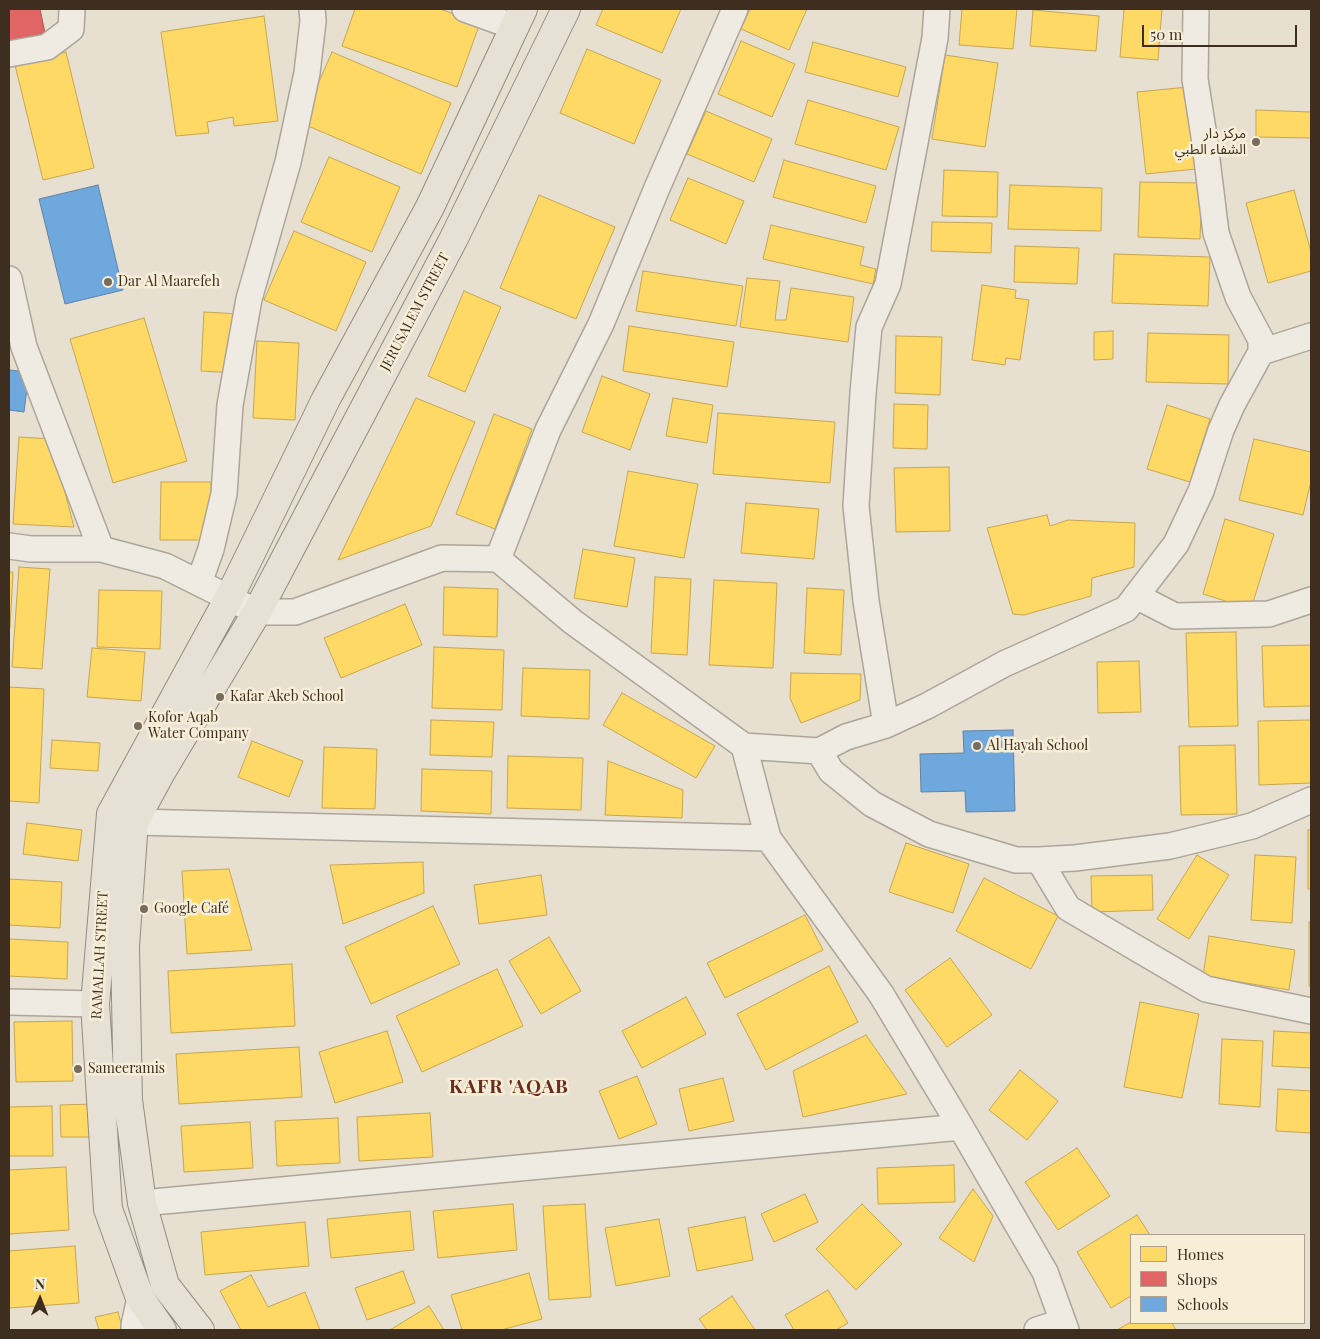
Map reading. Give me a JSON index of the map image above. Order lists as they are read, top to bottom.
{
  "streets": {
    "main road": ["JERUSALEM STREET", "RAMALLAH STREET"]
  },
  "crossings": [
    ["JERUSALEM STREET", "RAMALLAH STREET"]
  ],
  "districts": ["KAFR 'AQAB"],
  "places": [
    "مركز دار الشفاء الطبي",
    "Dar Al Maarefeh",
    "Kafar Akeb School",
    "Kofor Aqab Water Company",
    "Al Hayah School",
    "Google Café",
    "Sameeramis"
  ],
  "legend": ["Homes", "Shops", "Schools"],
  "scale_bar": "50 m",
  "north": "top"
}
